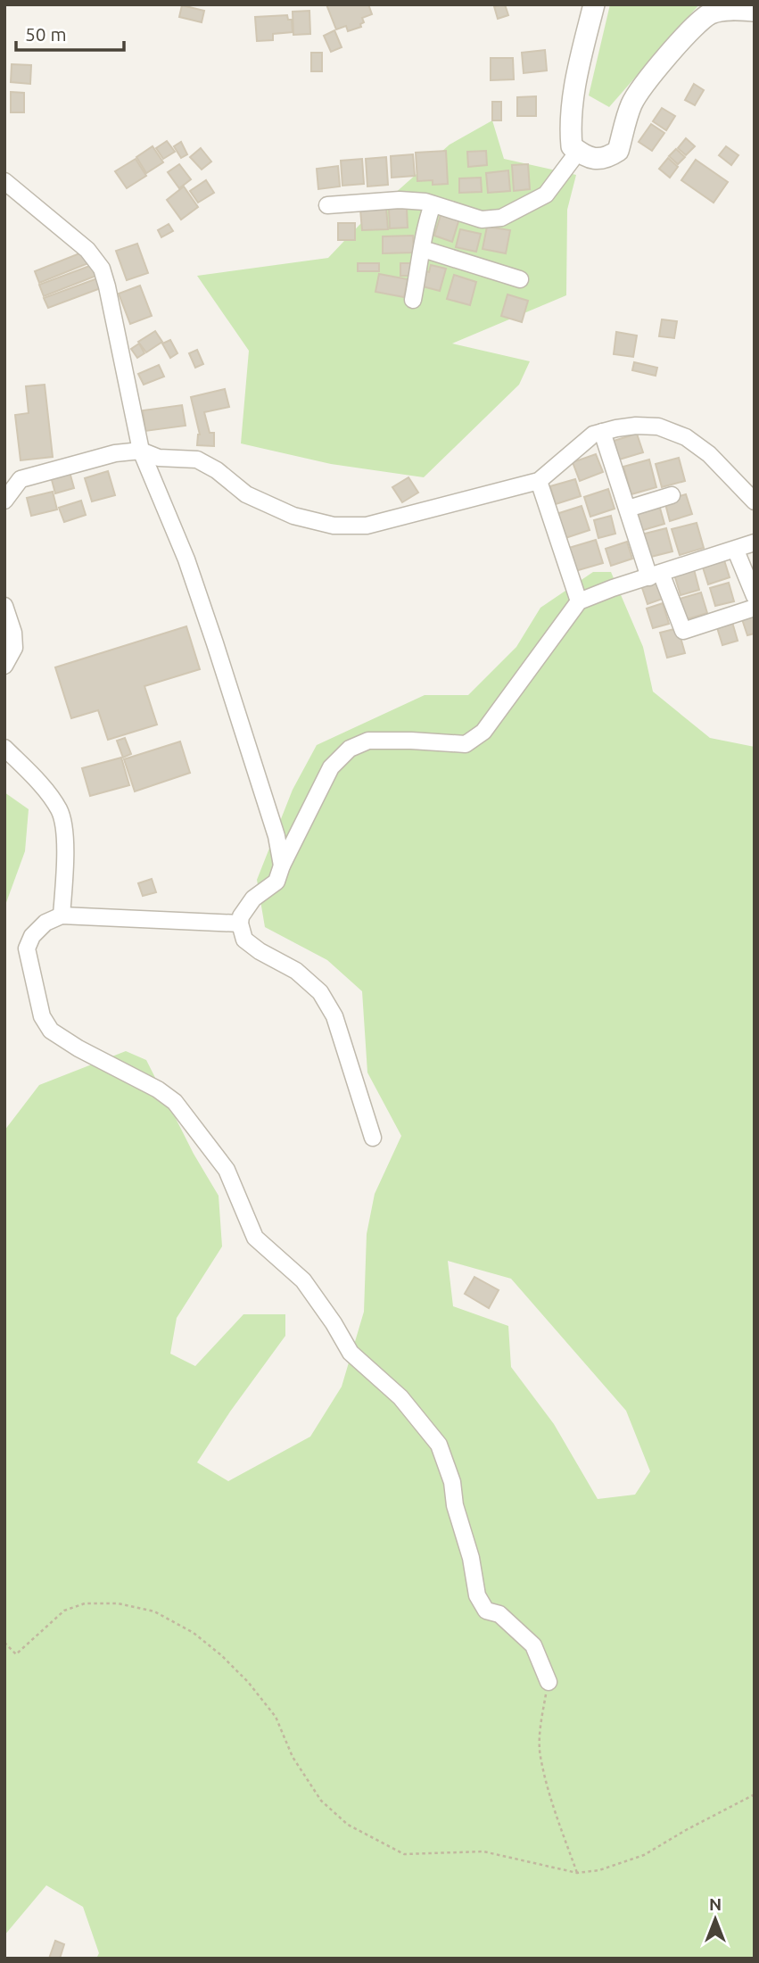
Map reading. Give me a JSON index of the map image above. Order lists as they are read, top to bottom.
{
  "scale_bar": "50 m",
  "north": "top"
}
